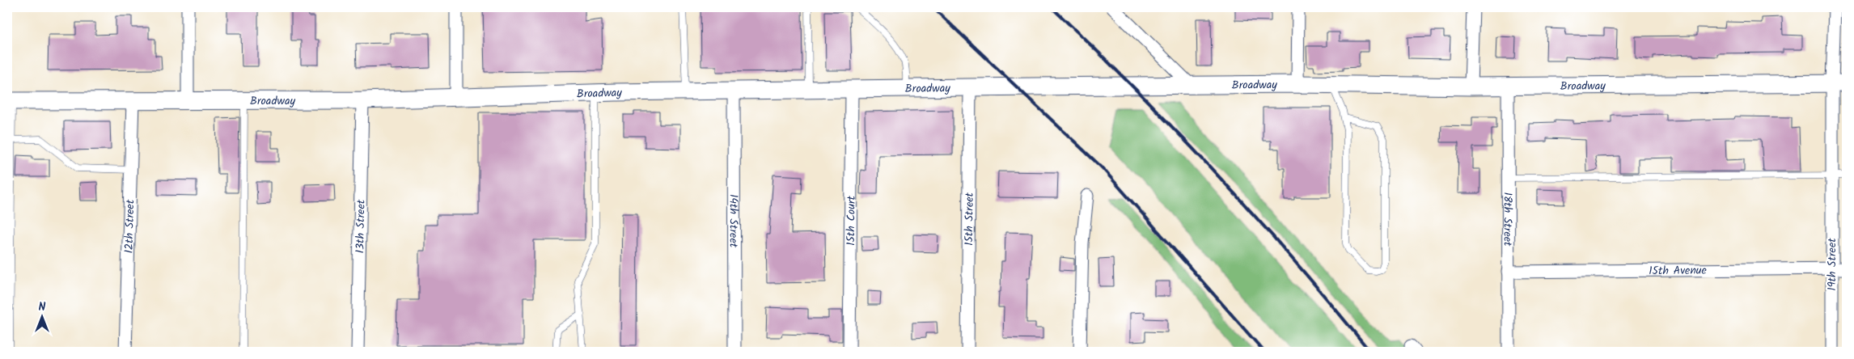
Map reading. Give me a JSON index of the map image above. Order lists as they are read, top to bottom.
{
  "streets": {
    "main road": ["Broadway"],
    "street": [
      "18th Street",
      "15th Street",
      "15th Court",
      "14th Street",
      "13th Street",
      "12th Street",
      "19th Street",
      "15th Avenue"
    ]
  },
  "crossings": [
    ["Broadway", "18th Street"],
    ["Broadway", "15th Street"],
    ["Broadway", "15th Court"],
    ["Broadway", "14th Street"],
    ["Broadway", "13th Street"],
    ["Broadway", "12th Street"],
    ["Broadway", "19th Street"],
    ["18th Street", "15th Avenue"],
    ["19th Street", "15th Avenue"]
  ],
  "north": "top"
}
